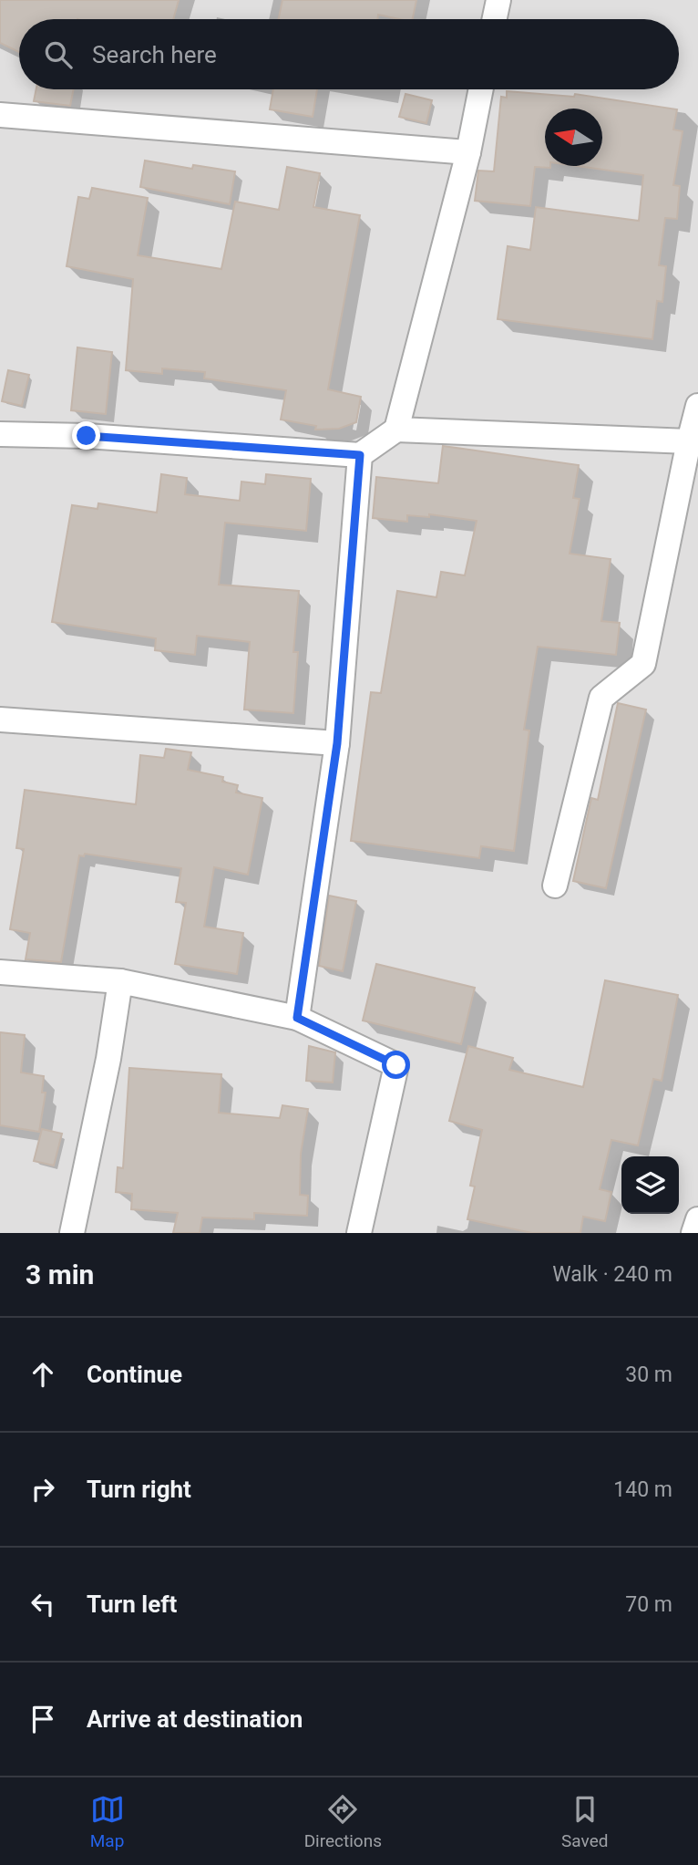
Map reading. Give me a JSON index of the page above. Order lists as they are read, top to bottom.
{
  "north": "left",
  "page": {
    "search": "Search here",
    "heading": ["3 min", "Walk · 240 m"],
    "list": [
      ["Continue", "30 m"],
      ["Turn right", "140 m"],
      ["Turn left", "70 m"],
      "Arrive at destination"
    ],
    "nav": ["Map", "Directions", "Saved"]
  }
}
